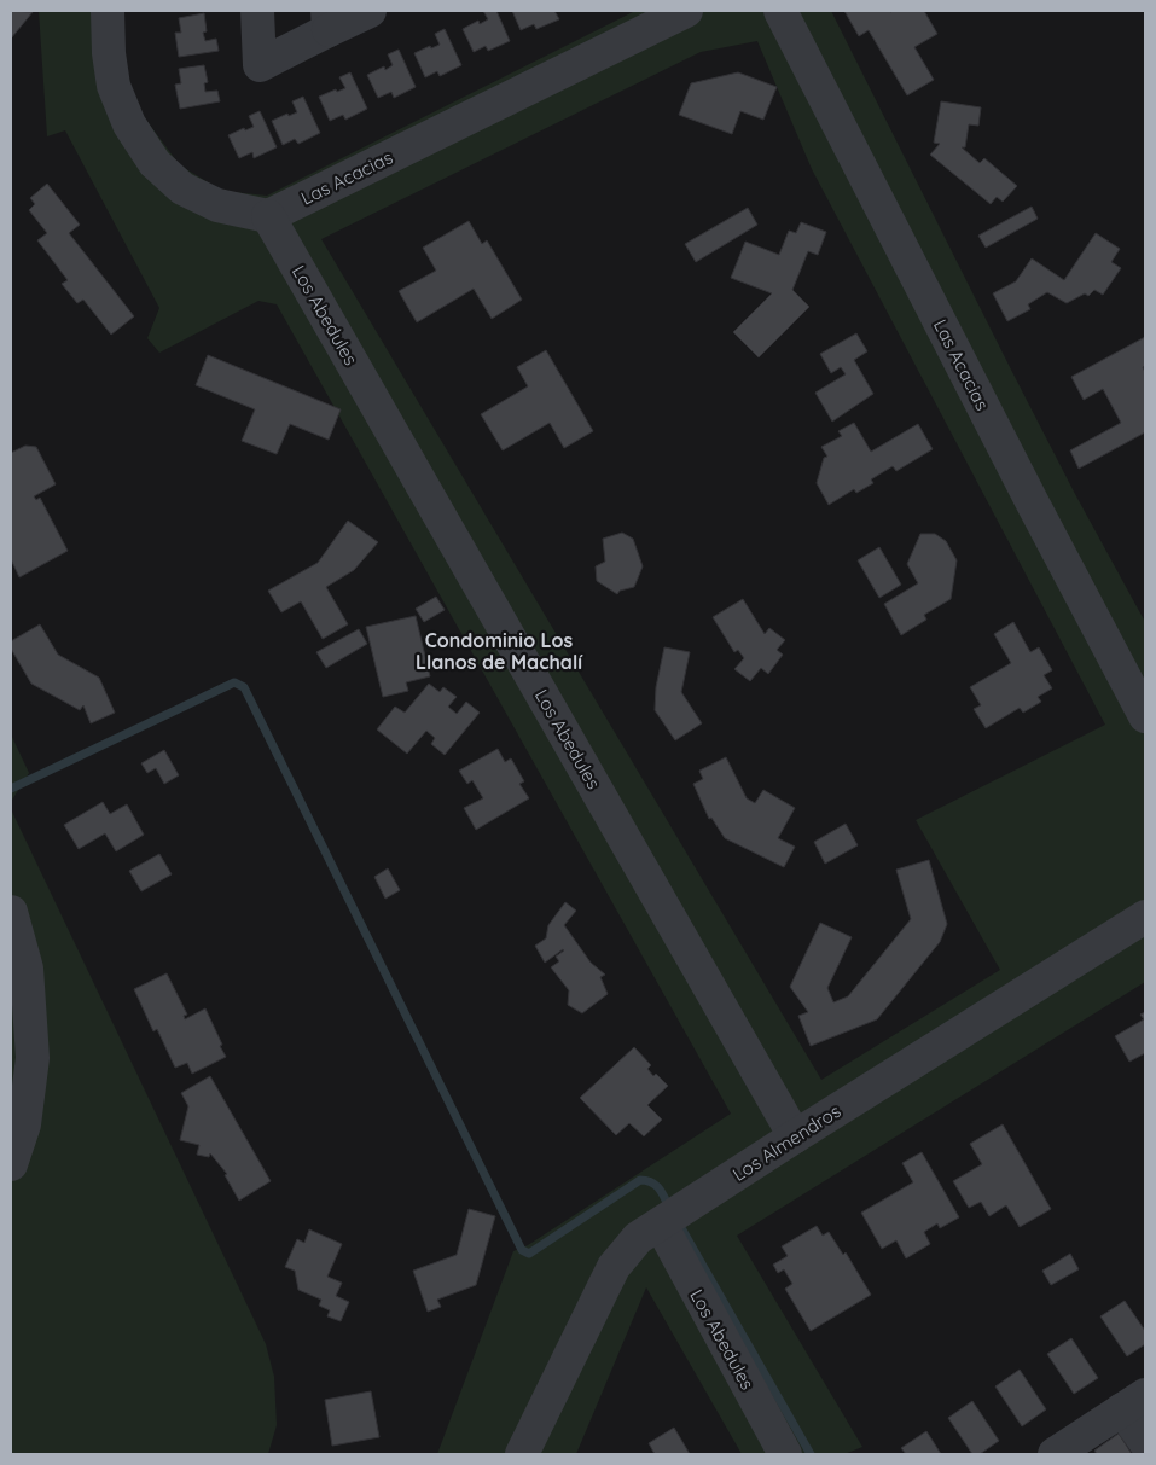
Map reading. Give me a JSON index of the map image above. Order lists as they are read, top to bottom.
{
  "streets": {
    "street": ["Las Acacias", "Los Abedules", "Los Almendros"]
  },
  "crossings": [
    ["Las Acacias", "Los Abedules"],
    ["Los Abedules", "Los Almendros"]
  ],
  "districts": ["Condominio Los Llanos de Machalí"]
}
